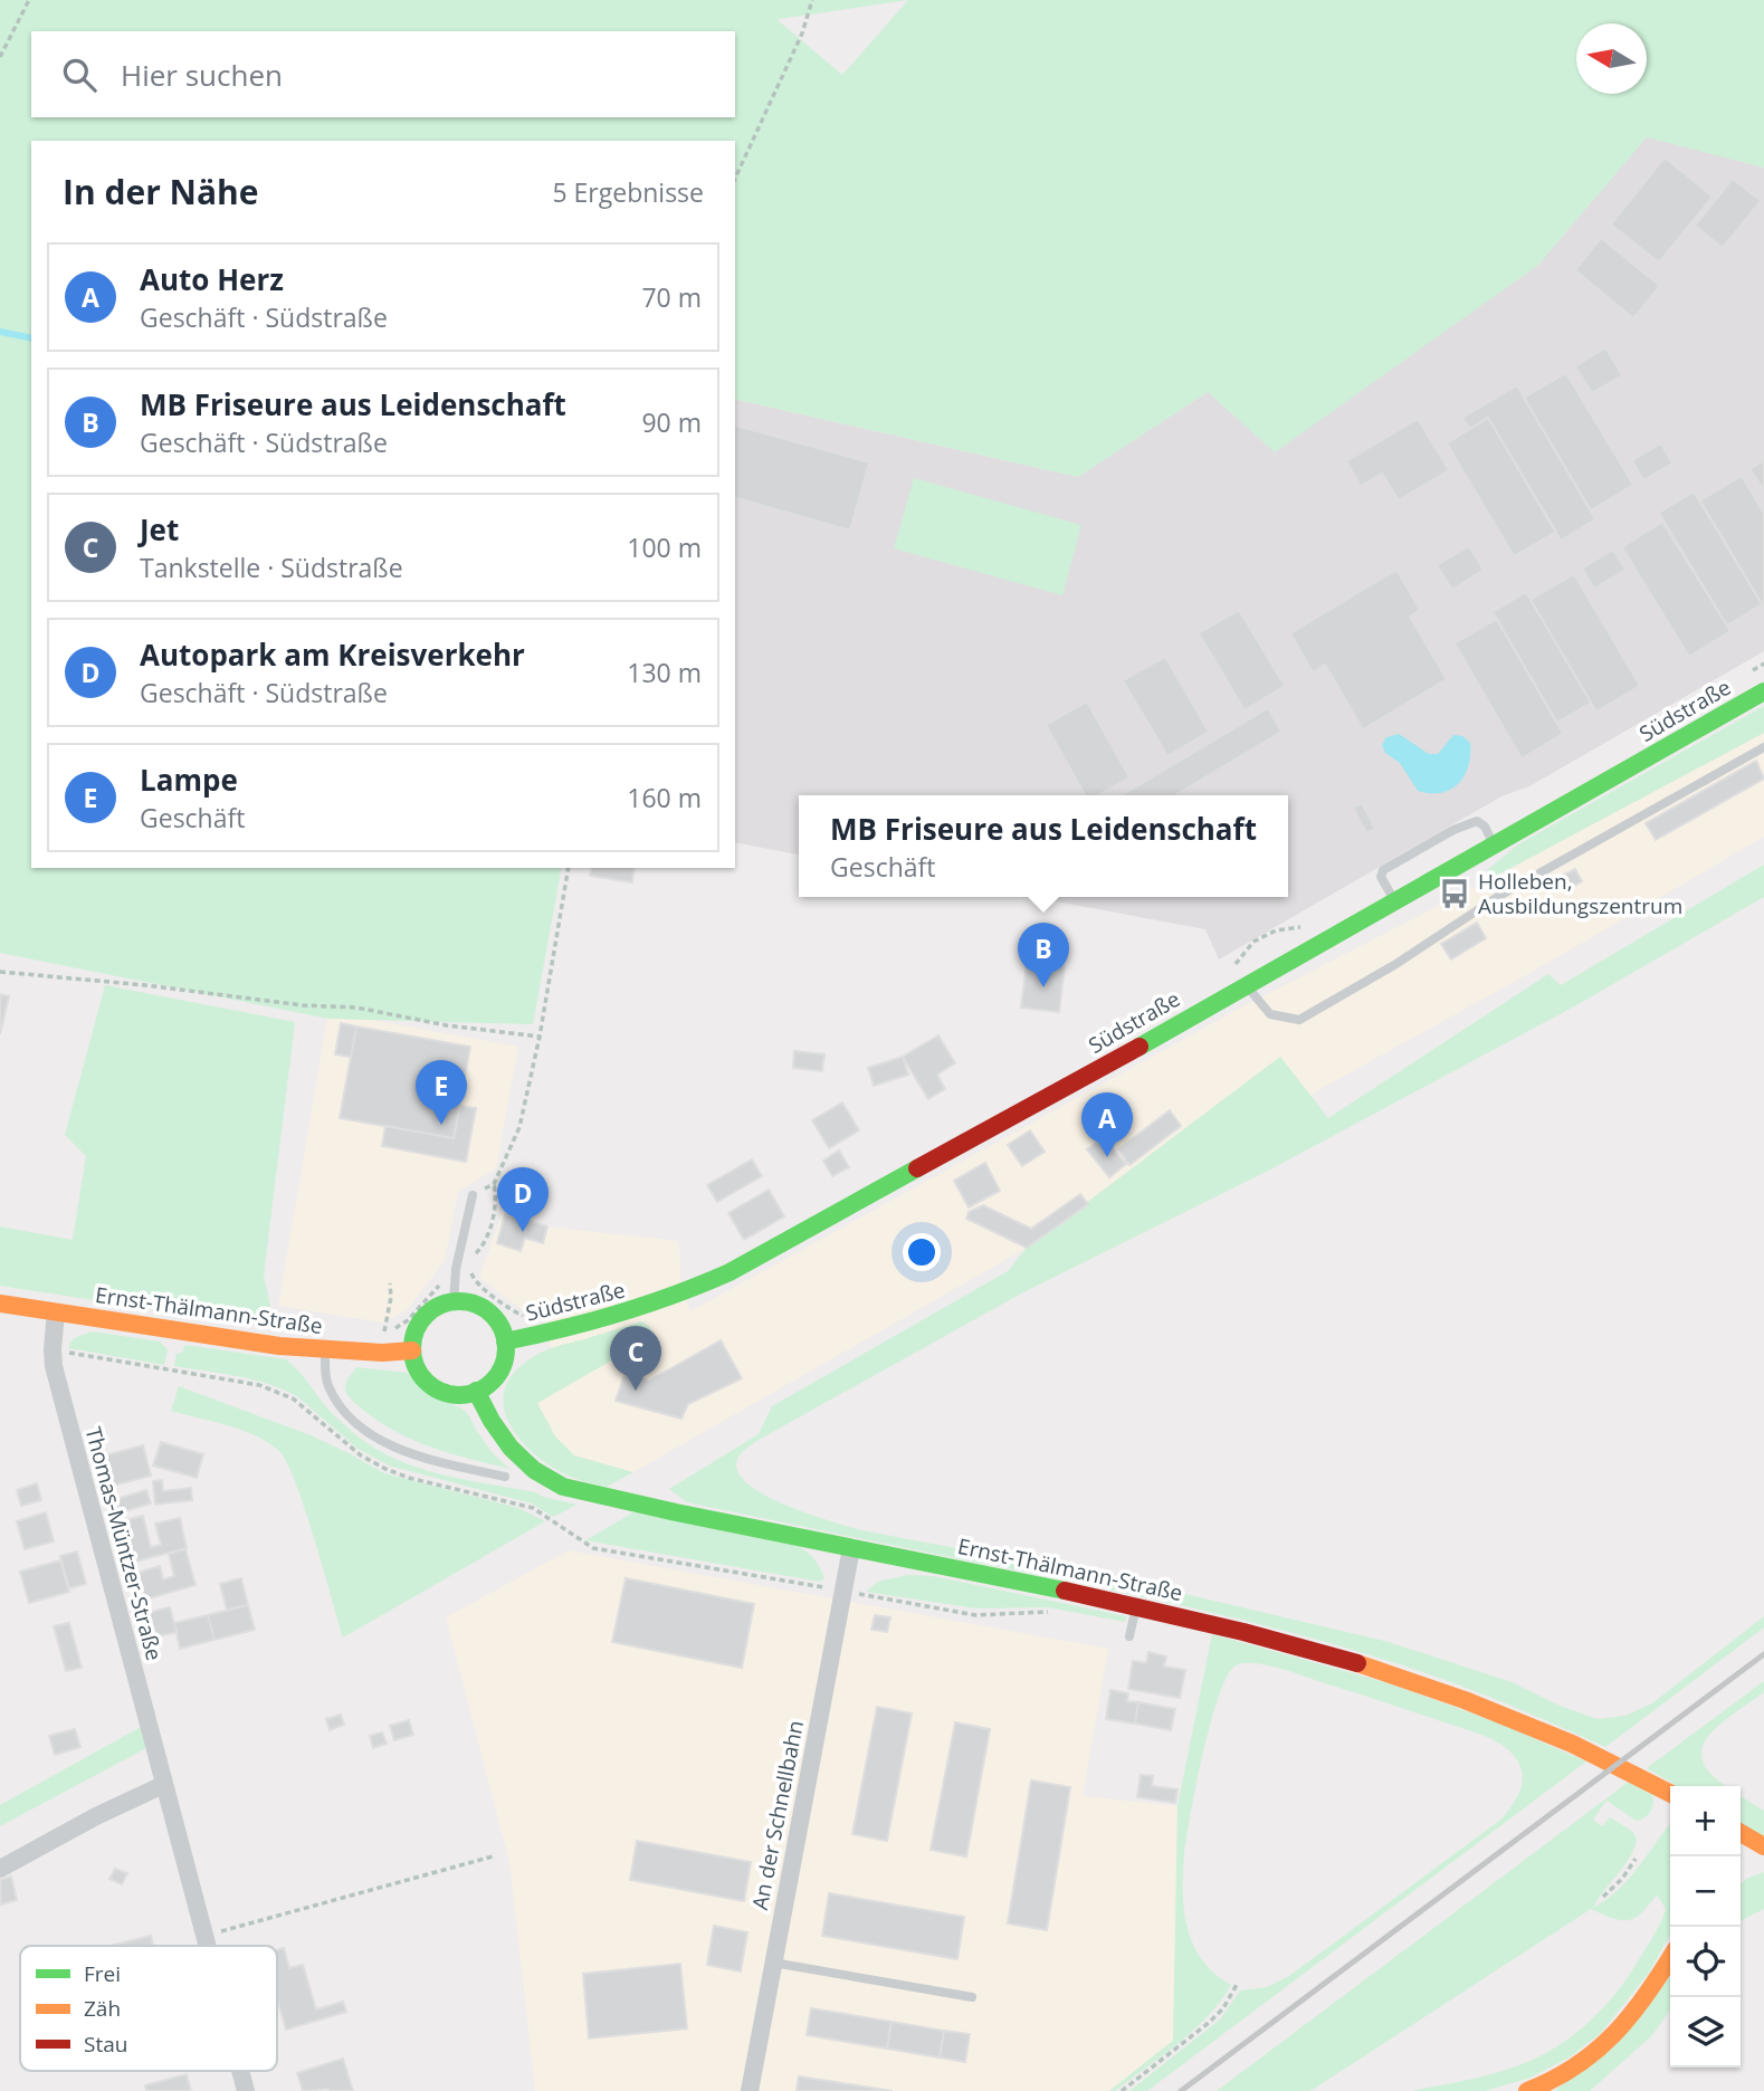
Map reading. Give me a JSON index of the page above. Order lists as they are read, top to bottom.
{
  "streets": {
    "main road": ["Südstraße", "Ernst-Thälmann-Straße"],
    "street": ["Thomas-Müntzer-Straße", "An der Schnellbahn"]
  },
  "crossings": [
    ["Südstraße", "Ernst-Thälmann-Straße"],
    ["Ernst-Thälmann-Straße", "Thomas-Müntzer-Straße"],
    ["Ernst-Thälmann-Straße", "An der Schnellbahn"]
  ],
  "places": {
    "bus stop": ["Holleben, Ausbildungszentrum"]
  },
  "legend": ["Frei", "Zäh", "Stau"],
  "north": "left",
  "page": {
    "search": "Hier suchen",
    "heading": ["In der Nähe", "5 Ergebnisse"],
    "list": [
      {
        "mark": "A",
        "name": "Auto Herz",
        "note": "Geschäft · Südstraße",
        "value": "70 m"
      },
      {
        "mark": "B",
        "name": "MB Friseure aus Leidenschaft",
        "note": "Geschäft · Südstraße",
        "value": "90 m"
      },
      {
        "mark": "C",
        "name": "Jet",
        "note": "Tankstelle · Südstraße",
        "value": "100 m"
      },
      {
        "mark": "D",
        "name": "Autopark am Kreisverkehr",
        "note": "Geschäft · Südstraße",
        "value": "130 m"
      },
      {
        "mark": "E",
        "name": "Lampe",
        "note": "Geschäft",
        "value": "160 m"
      }
    ],
    "popup": ["MB Friseure aus Leidenschaft", "Geschäft"],
    "pins": [
      "B",
      "E",
      "A",
      "D",
      "C"
    ],
    "map_buttons": ["+", "−"]
  }
}
